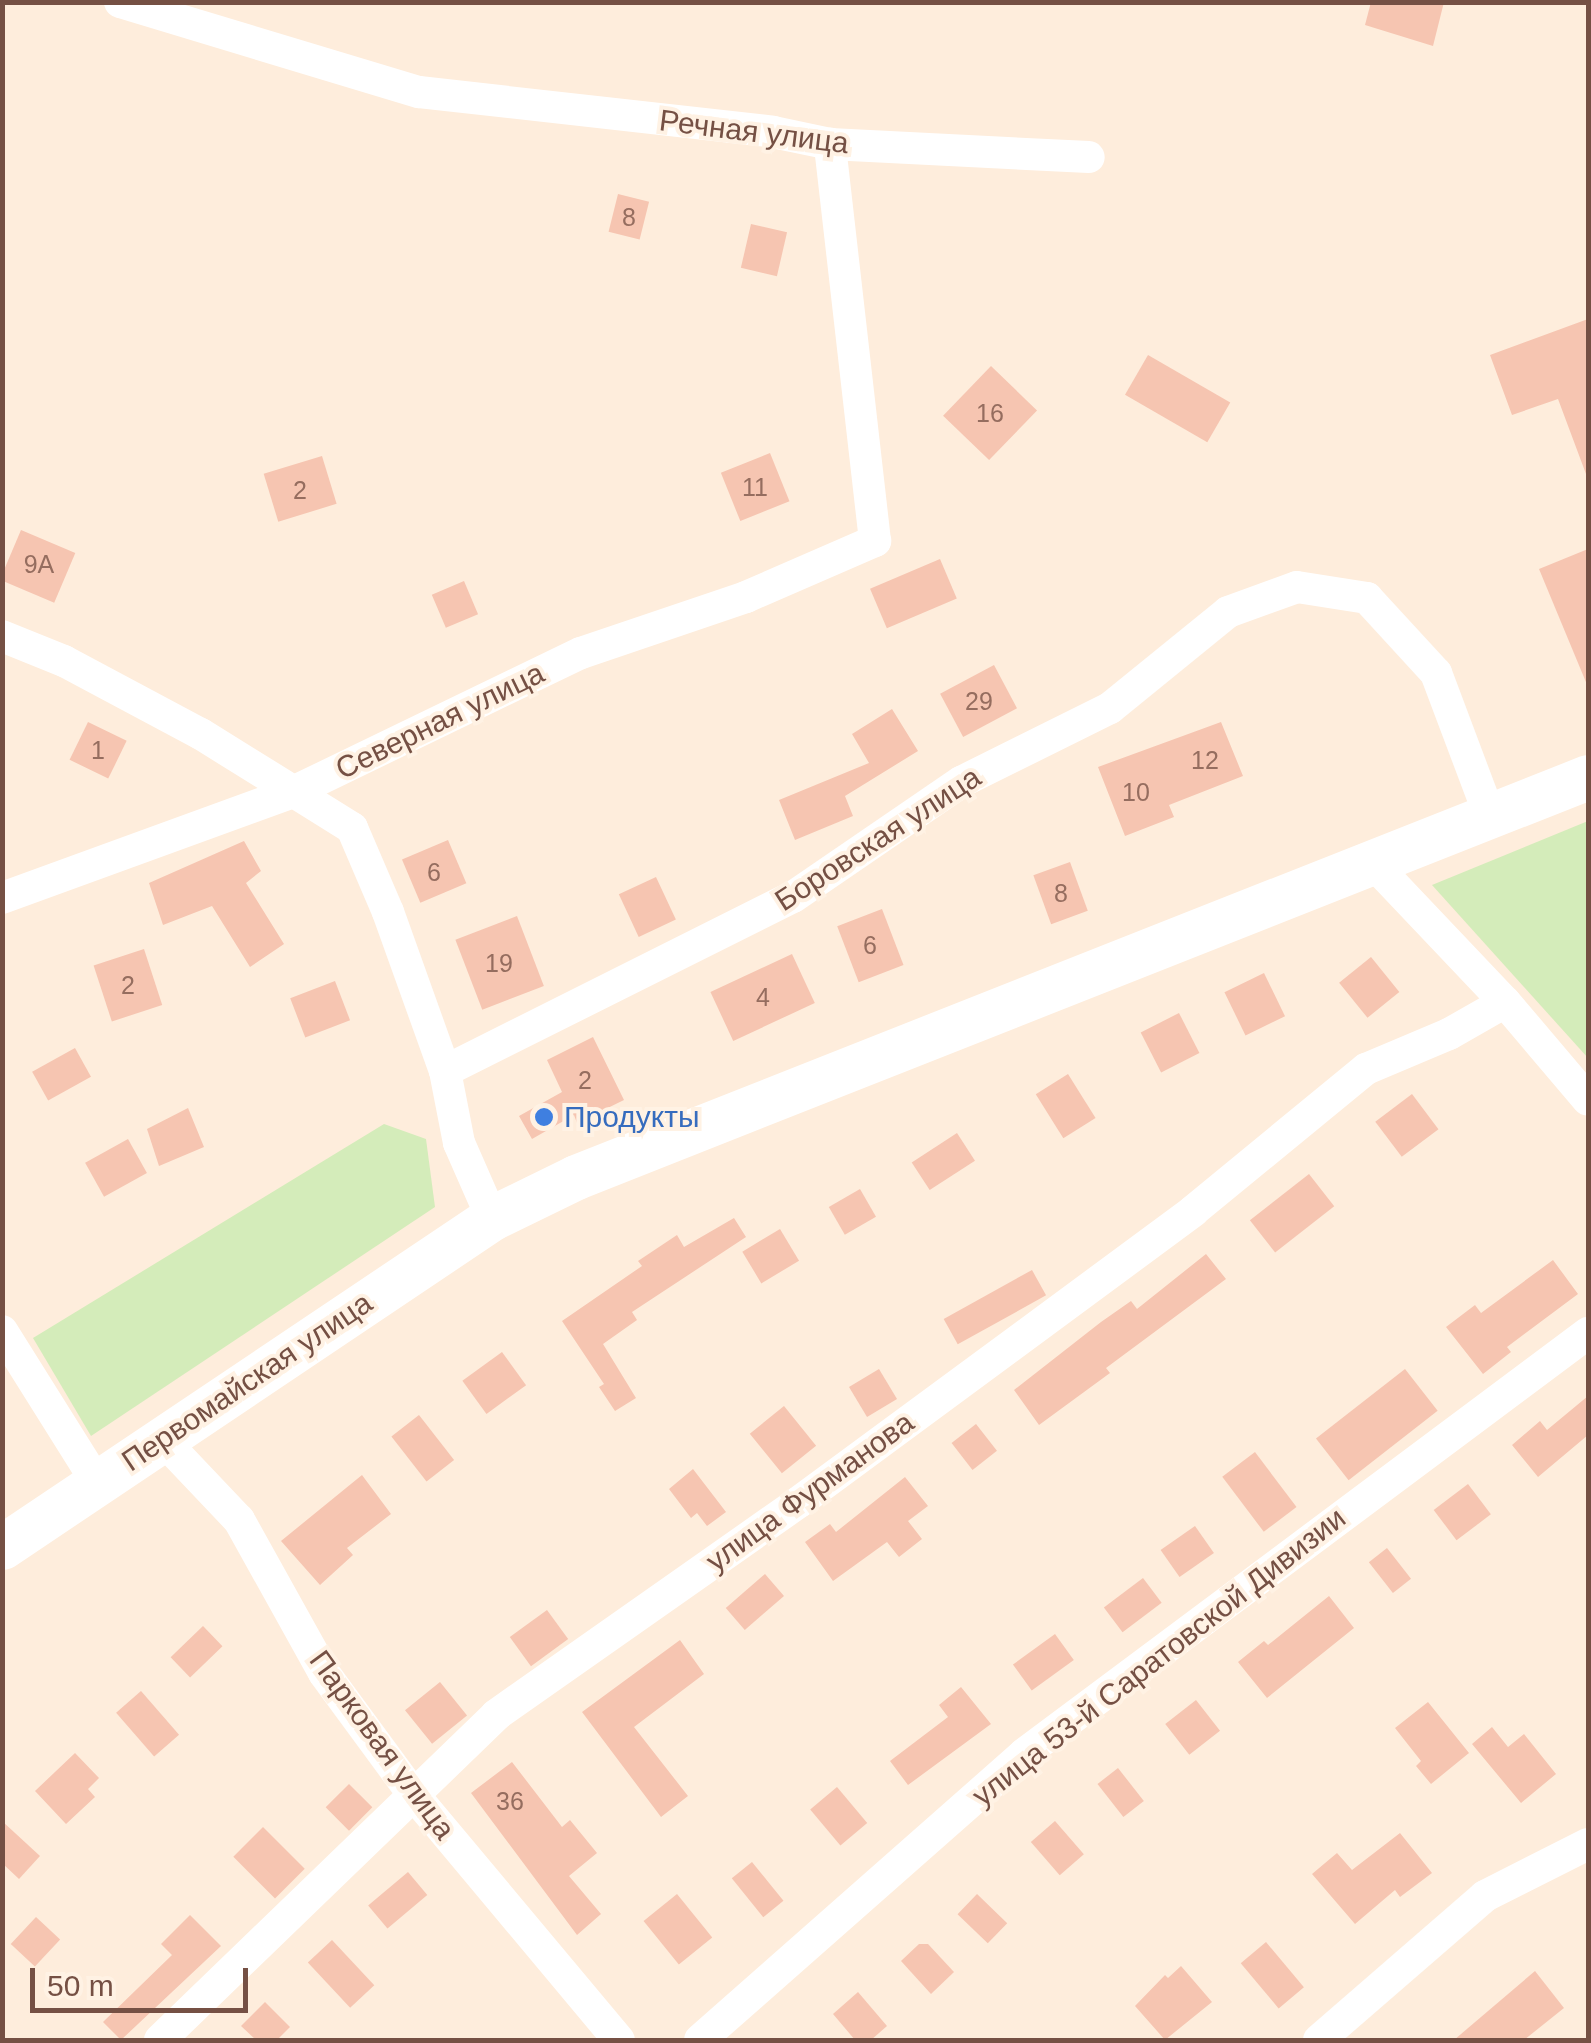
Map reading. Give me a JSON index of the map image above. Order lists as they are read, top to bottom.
{
  "streets": {
    "main road": ["Первомайская улица"],
    "street": [
      "Речная улица",
      "Северная улица",
      "Боровская улица",
      "улица Фурманова",
      "улица 53-й Саратовской Дивизии",
      "Парковая улица"
    ]
  },
  "crossings": [
    ["Речная улица", "Северная улица"],
    ["Боровская улица", "Первомайская улица"],
    ["Первомайская улица", "Парковая улица"],
    ["улица Фурманова", "Парковая улица"]
  ],
  "places": ["Продукты"],
  "house_numbers": [
    "8",
    "16",
    "11",
    "2",
    "9А",
    "29",
    "1",
    "12",
    "10",
    "6",
    "8",
    "6",
    "19",
    "2",
    "4",
    "2",
    "36"
  ],
  "scale_bar": "50 m"
}
